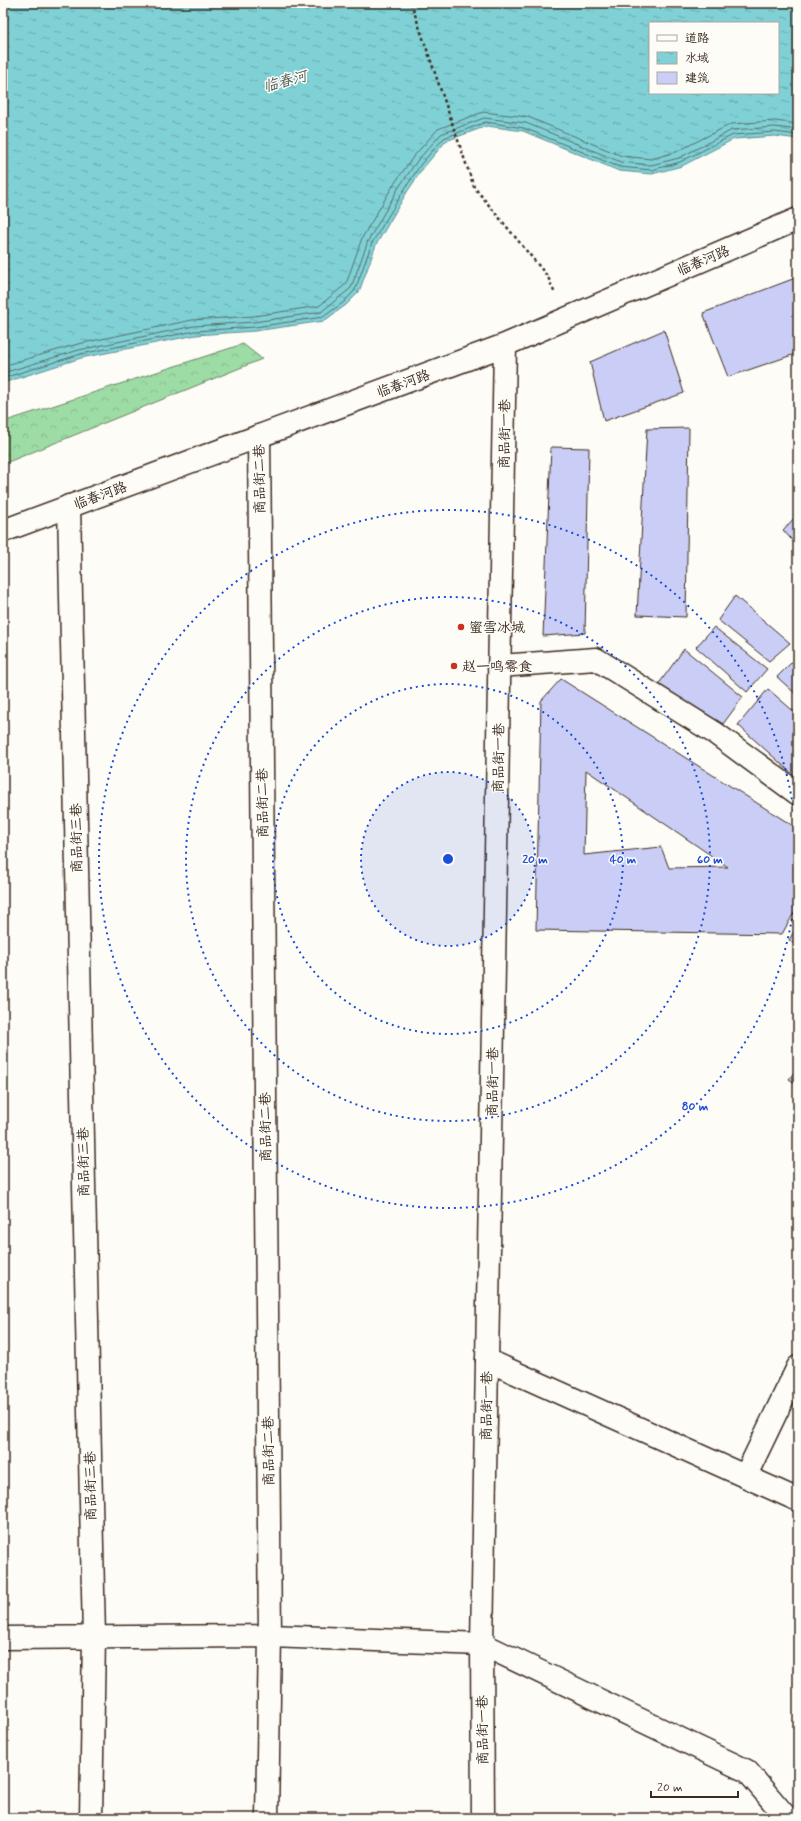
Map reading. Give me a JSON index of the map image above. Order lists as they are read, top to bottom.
{
  "streets": {
    "street": [
      "临春河路",
      "商品街一巷",
      "商品街二巷",
      "商品街三巷"
    ]
  },
  "crossings": [
    ["临春河路", "商品街一巷"],
    ["临春河路", "商品街二巷"],
    ["临春河路", "商品街三巷"]
  ],
  "water": ["临春河"],
  "places": ["蜜雪冰城", "赵一鸣零食"],
  "legend": ["道路", "水域", "建筑"],
  "scale_bar": "20 m",
  "rings": [
    "20 m",
    "40 m",
    "60 m",
    "80 m"
  ]
}
